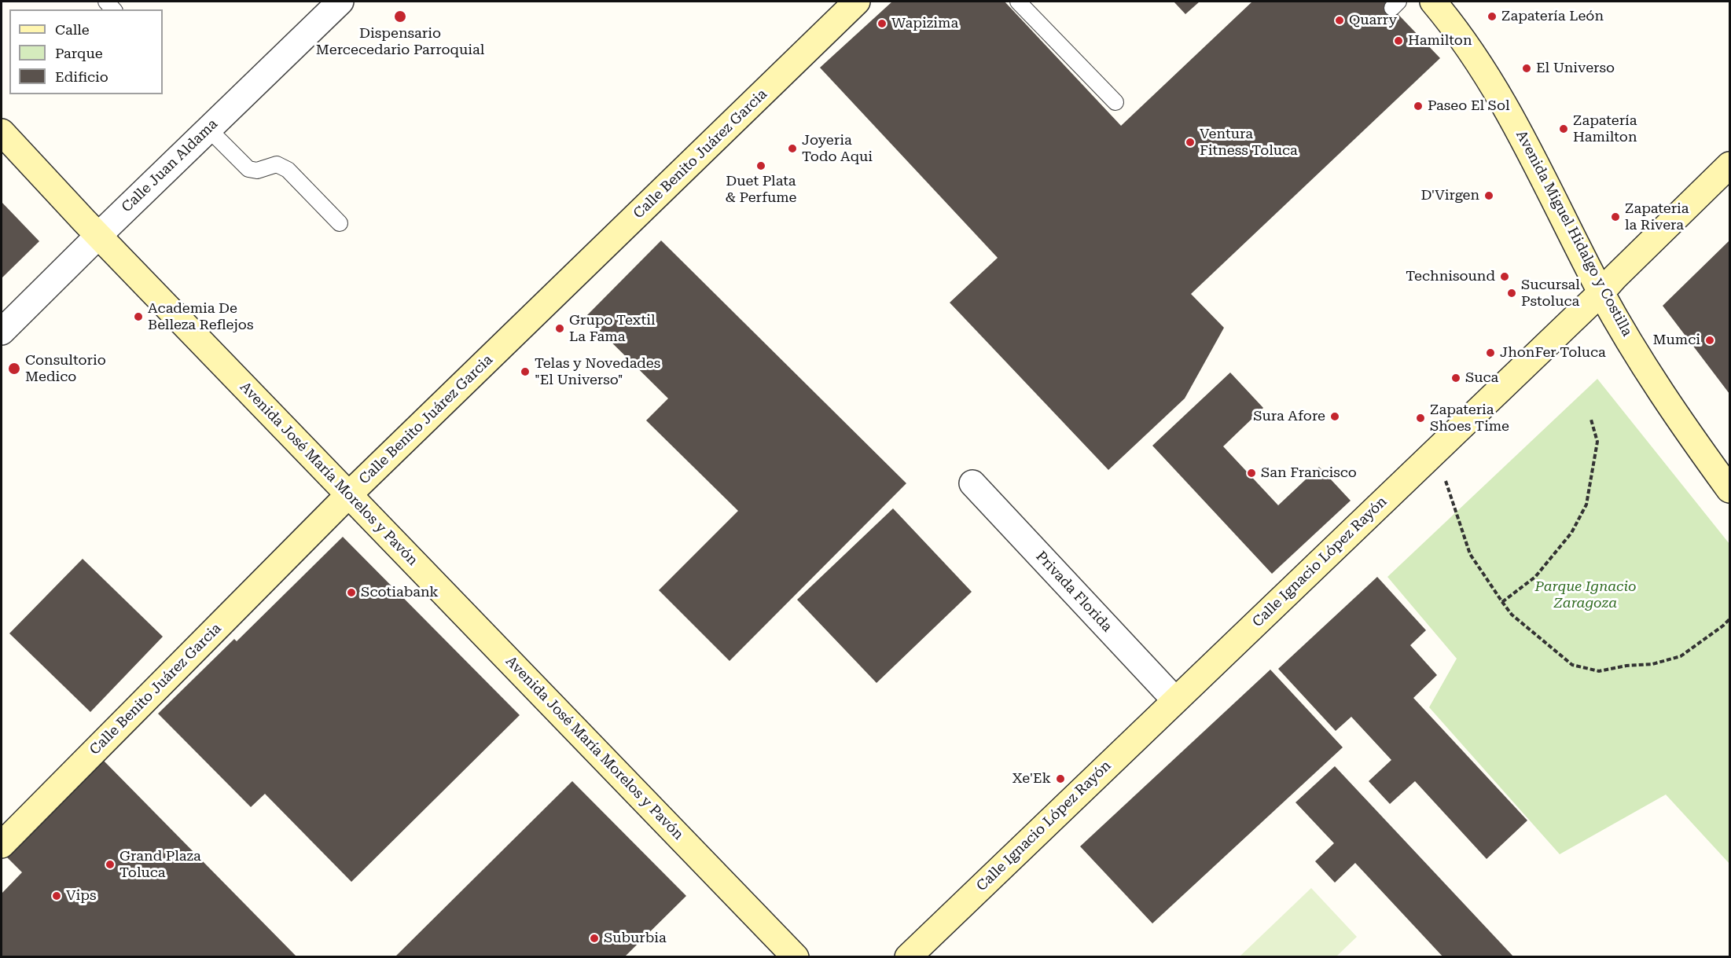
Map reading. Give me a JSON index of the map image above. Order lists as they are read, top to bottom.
{
  "streets": {
    "main road": [
      "Calle Benito Juárez Garcia",
      "Avenida Miguel Hidalgo y Costilla",
      "Avenida José María Morelos y Pavón",
      "Calle Ignacio López Rayón"
    ],
    "street": ["Calle Juan Aldama", "Privada Florida"]
  },
  "crossings": [
    ["Calle Benito Juárez Garcia", "Avenida José María Morelos y Pavón"],
    ["Calle Juan Aldama", "Avenida José María Morelos y Pavón"],
    ["Avenida Miguel Hidalgo y Costilla", "Calle Ignacio López Rayón"],
    ["Calle Ignacio López Rayón", "Privada Florida"]
  ],
  "parks": ["Parque Ignacio Zaragoza"],
  "places": [
    "Dispensario Mercecedario Parroquial",
    "Zapatería León",
    "Quarry",
    "Wapizima",
    "Hamilton",
    "El Universo",
    "Paseo El Sol",
    "Zapatería Hamilton",
    "Ventura Fitness Toluca",
    "Joyeria Todo Aqui",
    "Duet Plata & Perfume",
    "D'Virgen",
    "Zapateria la Rivera",
    "Technisound",
    "Sucursal Pstoluca",
    "Academia De Belleza Reflejos",
    "Grupo Textil La Fama",
    "Mumci",
    "JhonFer Toluca",
    "Consultorio Medico",
    "Telas y Novedades \"El Universo\"",
    "Suca",
    "Sura Afore",
    "Zapateria Shoes Time",
    "San Francisco",
    "Scotiabank",
    "Xe'Ek",
    "Grand Plaza Toluca",
    "Vips",
    "Suburbia"
  ],
  "legend": ["Calle", "Parque", "Edificio"]
}
